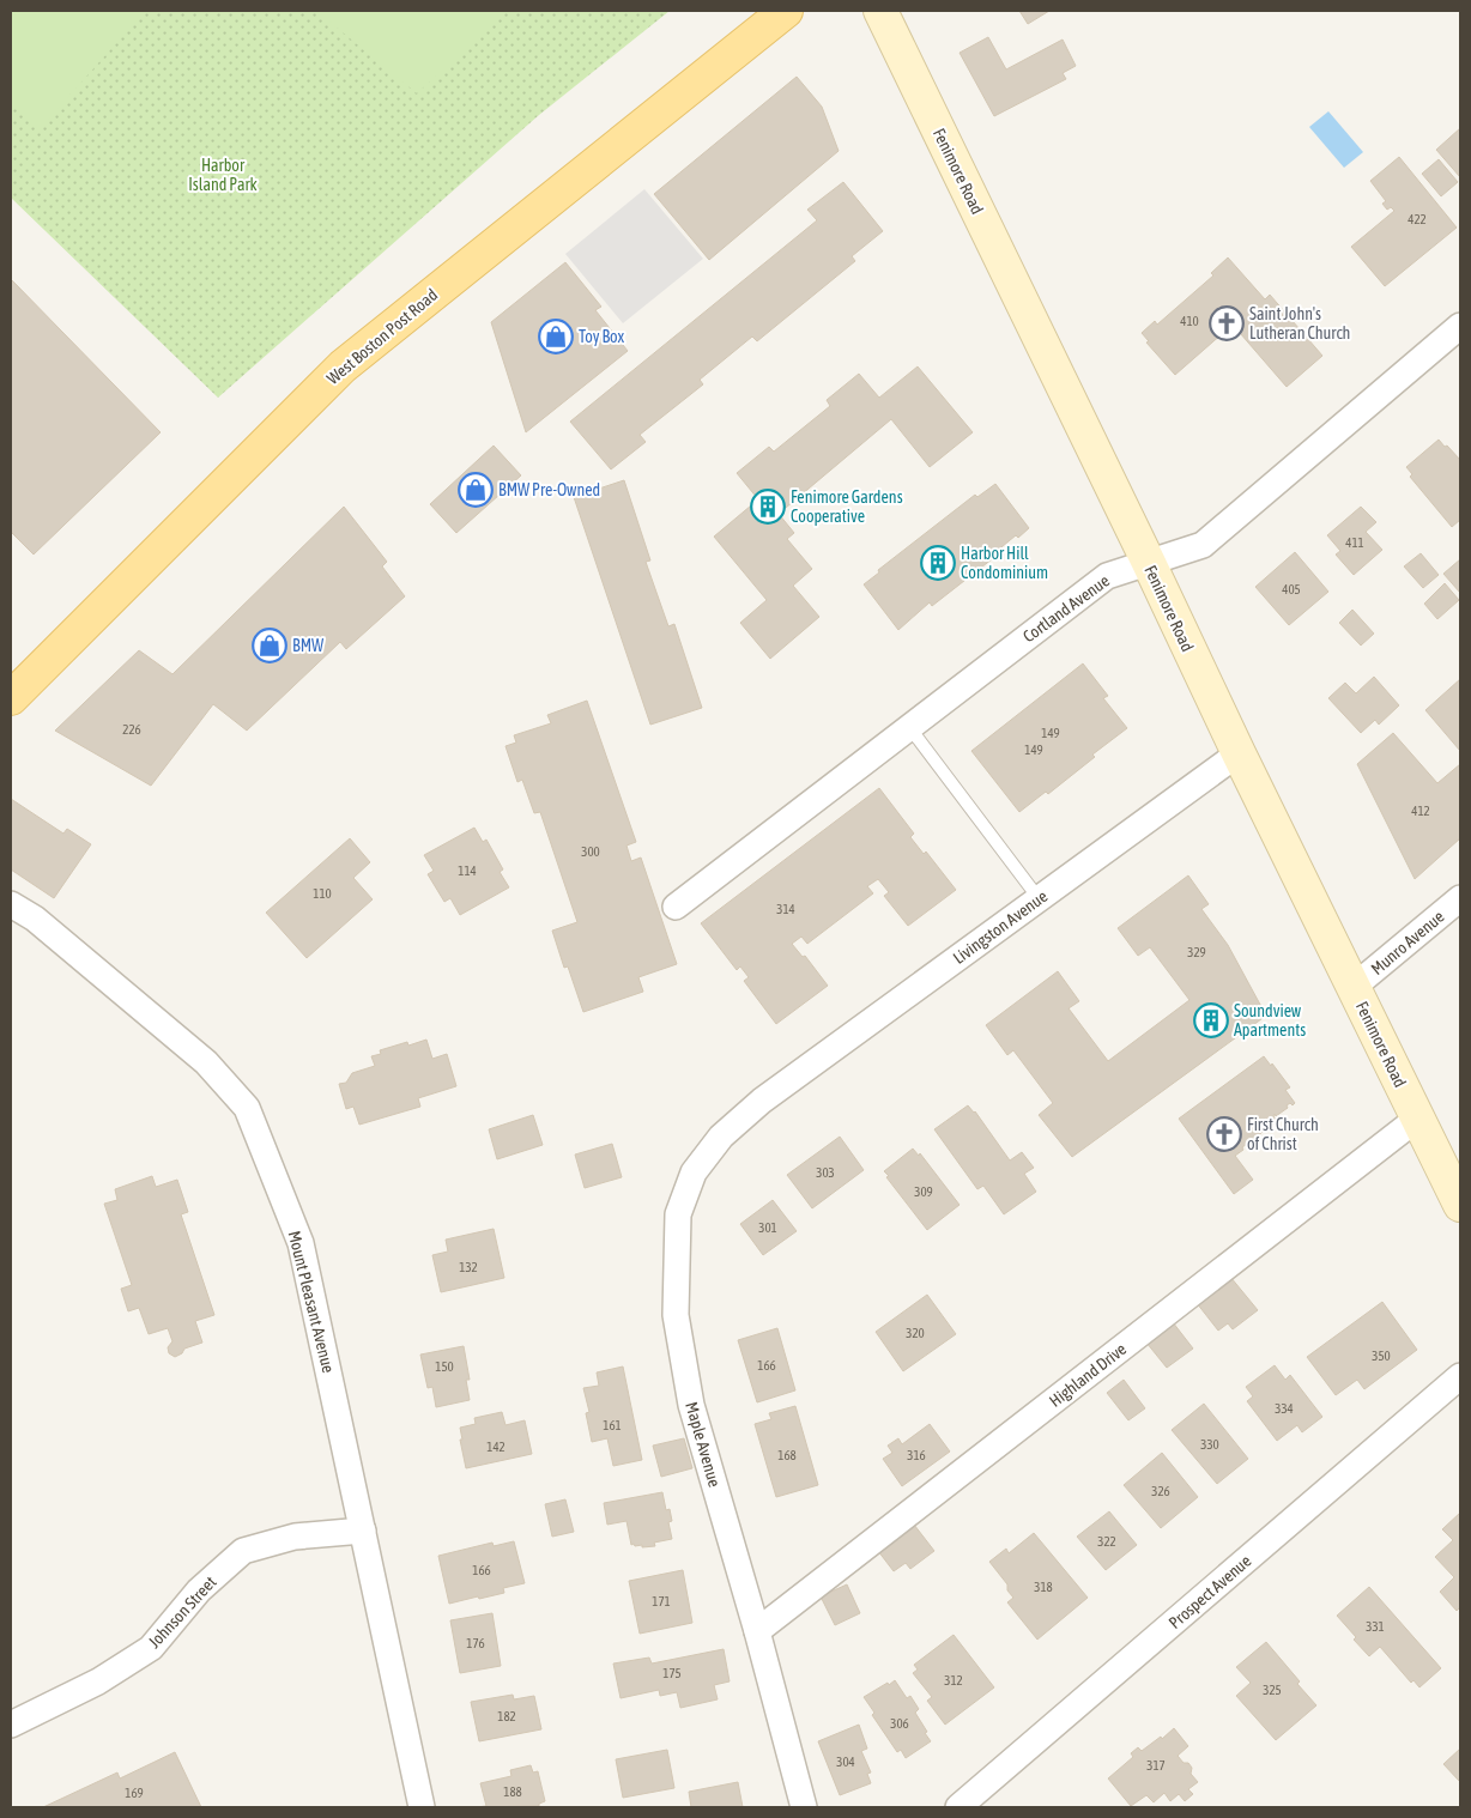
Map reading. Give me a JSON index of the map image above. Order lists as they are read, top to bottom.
{
  "streets": {
    "main road": ["West Boston Post Road"],
    "street": [
      "Fenimore Road",
      "Cortland Avenue",
      "Livingston Avenue",
      "Munro Avenue",
      "Mount Pleasant Avenue",
      "Highland Drive",
      "Maple Avenue",
      "Prospect Avenue",
      "Johnson Street"
    ]
  },
  "crossings": [
    ["Fenimore Road", "Cortland Avenue"],
    ["Fenimore Road", "Livingston Avenue"],
    ["Fenimore Road", "Munro Avenue"],
    ["Fenimore Road", "Highland Drive"],
    ["Livingston Avenue", "Maple Avenue"],
    ["Mount Pleasant Avenue", "Johnson Street"],
    ["Highland Drive", "Maple Avenue"]
  ],
  "parks": ["Harbor Island Park"],
  "places": {
    "church": ["Saint John's Lutheran Church", "First Church of Christ"],
    "shop": ["Toy Box", "BMW Pre-Owned", "BMW"],
    "building": ["Fenimore Gardens Cooperative", "Harbor Hill Condominium", "Soundview Apartments"]
  },
  "house_numbers": [
    "422",
    "410",
    "411",
    "405",
    "226",
    "149",
    "149",
    "412",
    "300",
    "114",
    "110",
    "314",
    "329",
    "303",
    "309",
    "301",
    "132",
    "320",
    "350",
    "166",
    "150",
    "334",
    "161",
    "330",
    "142",
    "168",
    "316",
    "326",
    "322",
    "166",
    "318",
    "171",
    "331",
    "176",
    "175",
    "312",
    "325",
    "182",
    "306",
    "304",
    "317",
    "188",
    "169"
  ]
}
